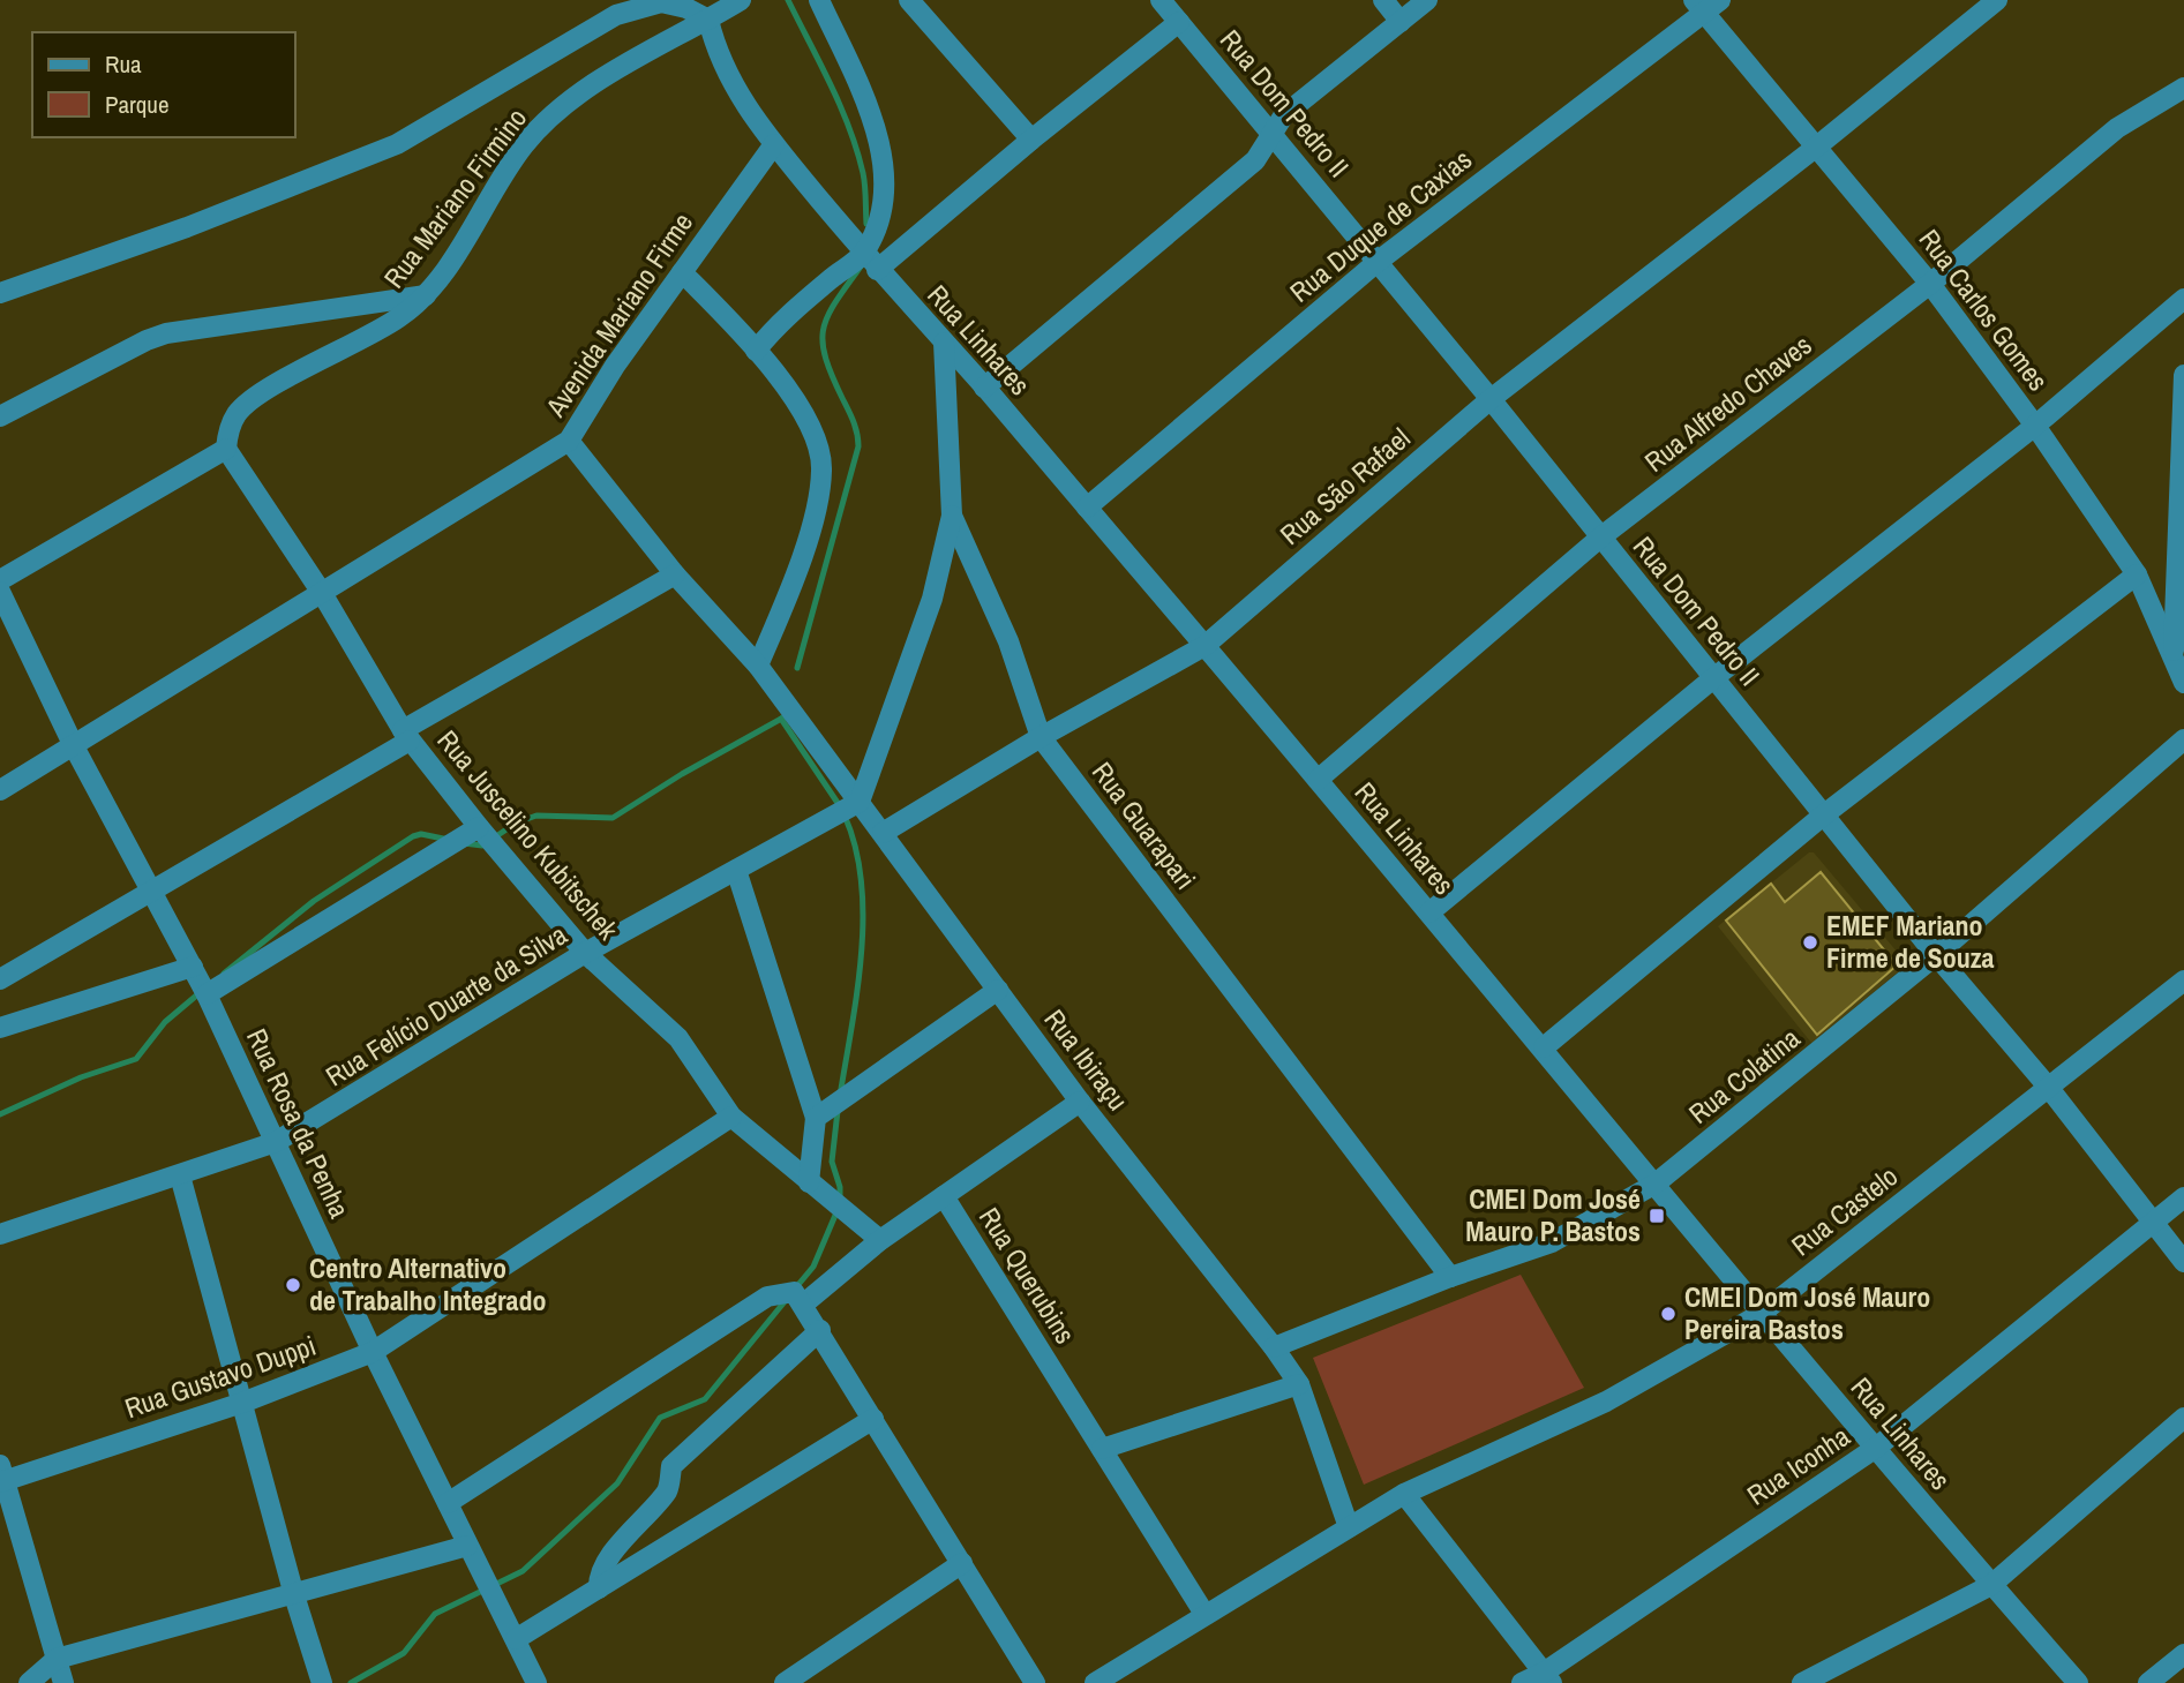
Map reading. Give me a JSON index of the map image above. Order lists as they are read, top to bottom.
{
  "streets": {
    "street": [
      "Rua Dom Pedro II",
      "Rua Mariano Firmino",
      "Rua Duque de Caxias",
      "Rua Carlos Gomes",
      "Avenida Mariano Firme",
      "Rua Linhares",
      "Rua Alfredo Chaves",
      "Rua São Rafael",
      "Rua Guarapari",
      "Rua Juscelino Kubitschek",
      "Rua Felício Duarte da Silva",
      "Rua Ibiraçu",
      "Rua Colatina",
      "Rua Rosa da Penha",
      "Rua Castelo",
      "Rua Querubins",
      "Rua Gustavo Duppi",
      "Rua Iconha"
    ]
  },
  "crossings": [
    ["Rua Dom Pedro II", "Rua Duque de Caxias"],
    ["Rua Dom Pedro II", "Rua Alfredo Chaves"],
    ["Rua Dom Pedro II", "Rua São Rafael"],
    ["Rua Dom Pedro II", "Rua Colatina"],
    ["Rua Dom Pedro II", "Rua Castelo"],
    ["Rua Dom Pedro II", "Rua Iconha"],
    ["Rua Mariano Firmino", "Rua Linhares"],
    ["Rua Mariano Firmino", "Rua Juscelino Kubitschek"],
    ["Rua Duque de Caxias", "Rua Carlos Gomes"],
    ["Rua Duque de Caxias", "Rua Linhares"],
    ["Rua Carlos Gomes", "Rua Alfredo Chaves"],
    ["Rua Carlos Gomes", "Rua São Rafael"],
    ["Avenida Mariano Firme", "Rua Linhares"],
    ["Avenida Mariano Firme", "Rua Juscelino Kubitschek"],
    ["Avenida Mariano Firme", "Rua Ibiraçu"],
    ["Rua Linhares", "Rua Alfredo Chaves"],
    ["Rua Linhares", "Rua São Rafael"],
    ["Rua Linhares", "Rua Guarapari"],
    ["Rua Linhares", "Rua Colatina"],
    ["Rua Linhares", "Rua Castelo"],
    ["Rua Linhares", "Rua Iconha"],
    ["Rua São Rafael", "Rua Guarapari"],
    ["Rua São Rafael", "Rua Ibiraçu"],
    ["Rua Guarapari", "Rua Colatina"],
    ["Rua Juscelino Kubitschek", "Rua Felício Duarte da Silva"],
    ["Rua Juscelino Kubitschek", "Rua Gustavo Duppi"],
    ["Rua Felício Duarte da Silva", "Rua Ibiraçu"],
    ["Rua Felício Duarte da Silva", "Rua Rosa da Penha"],
    ["Rua Ibiraçu", "Rua Colatina"],
    ["Rua Ibiraçu", "Rua Castelo"],
    ["Rua Rosa da Penha", "Rua Gustavo Duppi"],
    ["Rua Castelo", "Rua Querubins"]
  ],
  "places": {
    "other": ["EMEF Mariano Firme de Souza", "Centro Alternativo de Trabalho Integrado", "CMEI Dom José Mauro Pereira Bastos"],
    "transit": ["CMEI Dom José Mauro P. Bastos"]
  },
  "legend": ["Rua", "Parque"]
}
